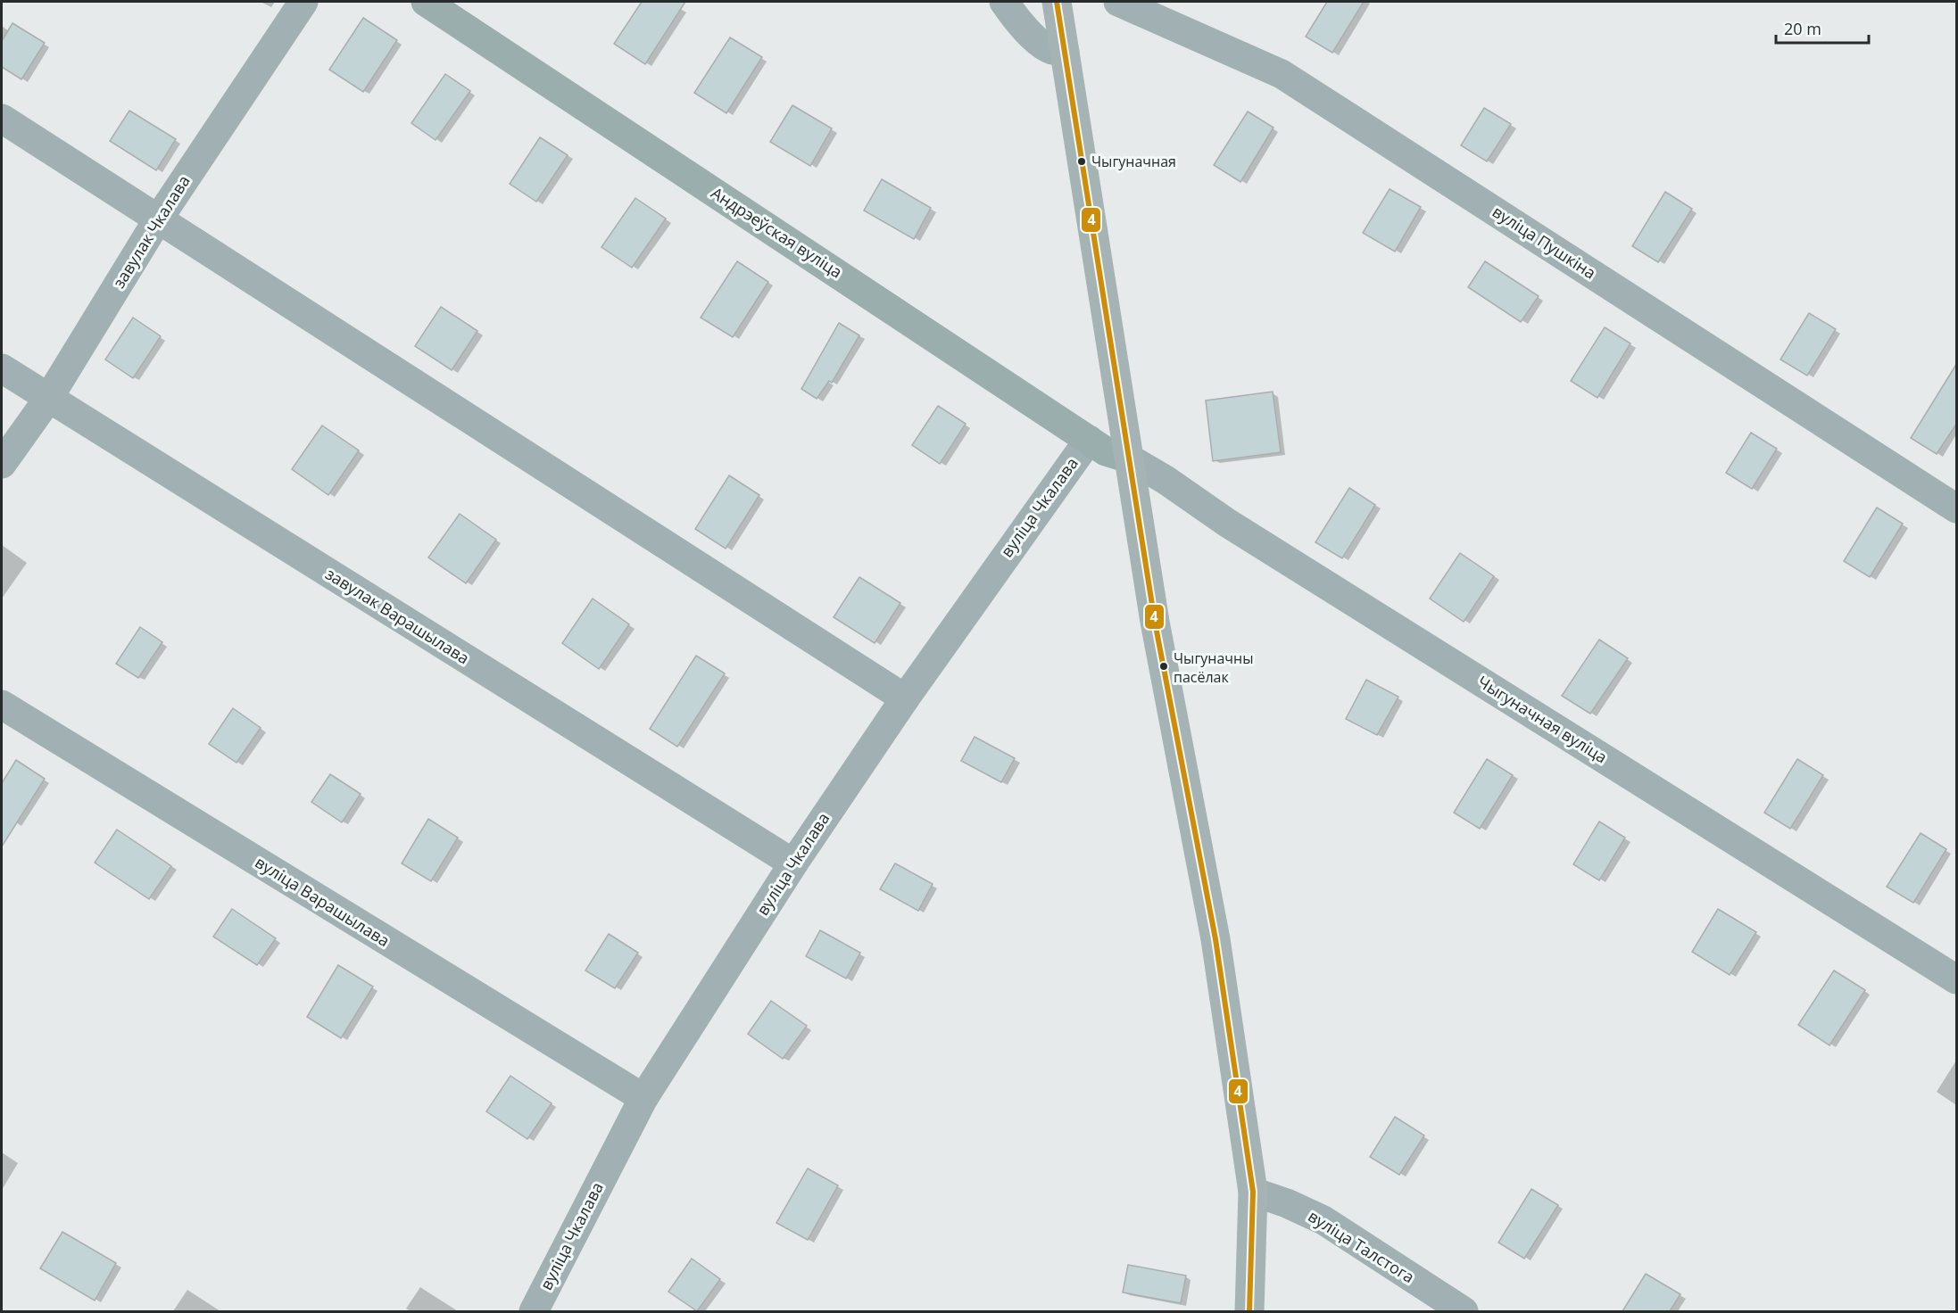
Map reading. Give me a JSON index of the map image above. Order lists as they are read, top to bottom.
{
  "streets": {
    "main road": ["Андрэеўская вуліца"],
    "street": [
      "завулак Чкалава",
      "вуліца Пушкіна",
      "вуліца Чкалава",
      "завулак Варашылава",
      "Чыгуначная вуліца",
      "вуліца Варашылава",
      "вуліца Талстога"
    ]
  },
  "crossings": [
    ["завулак Чкалава", "завулак Варашылава"],
    ["Андрэеўская вуліца", "вуліца Чкалава"],
    ["Андрэеўская вуліца", "Чыгуначная вуліца"],
    ["вуліца Чкалава", "завулак Варашылава"],
    ["вуліца Чкалава", "вуліца Варашылава"]
  ],
  "places": ["Чыгуначная", "Чыгуначны пасёлак"],
  "lines": ["transit line 4"],
  "scale_bar": "20 m"
}
